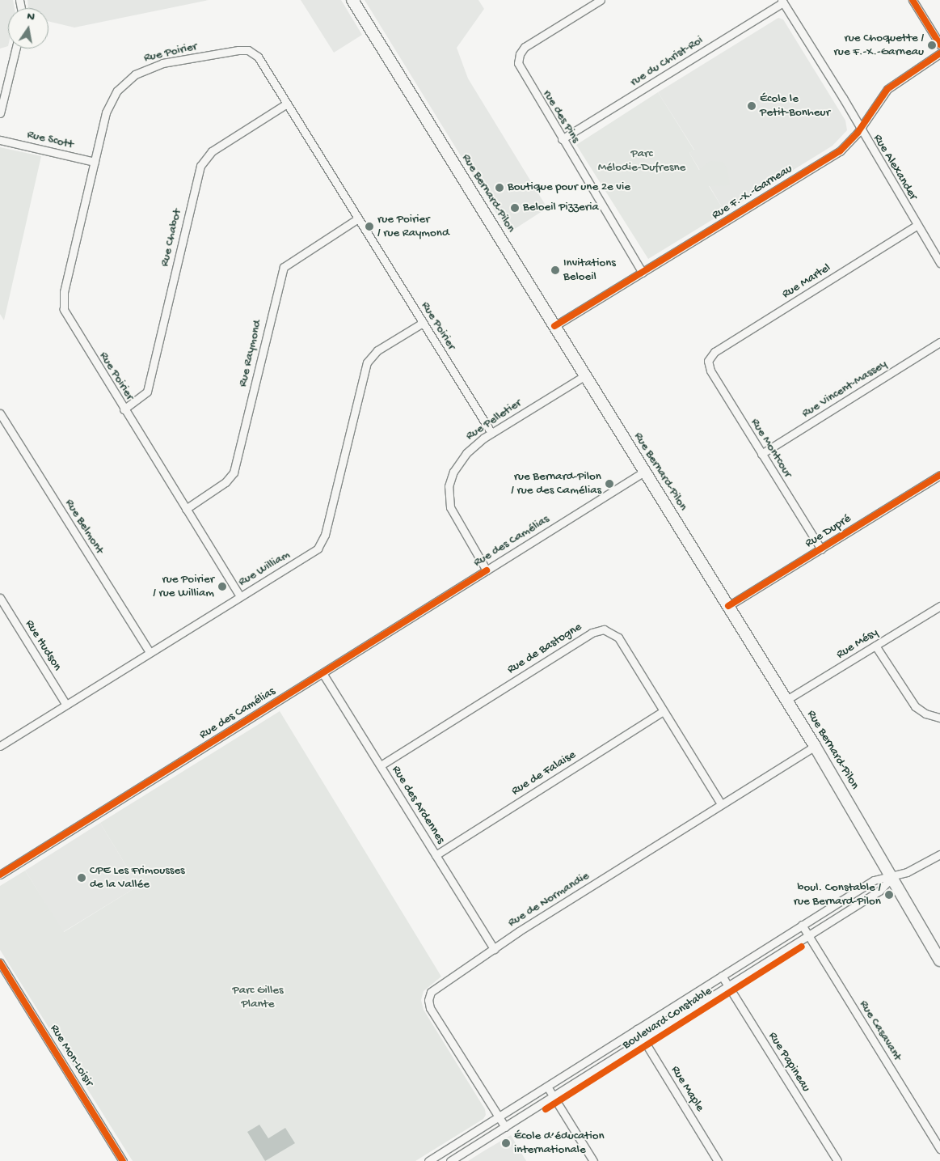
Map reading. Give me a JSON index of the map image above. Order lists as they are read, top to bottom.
{
  "streets": {
    "main road": ["Rue Bernard-Pilon"],
    "street": [
      "Rue Poirier",
      "rue du Christ-Roi",
      "rue des Pins",
      "Rue Scott",
      "Rue Alexander",
      "Rue F.-X.-Garneau",
      "Rue Chabot",
      "Rue Martel",
      "Rue Raymond",
      "Rue Vincent-Massey",
      "Rue Pelletier",
      "Rue Montcour",
      "Rue Belmont",
      "Rue Dupré",
      "Rue des Camélias",
      "Rue William",
      "Rue Mésy",
      "Rue Hudson",
      "Rue de Bastogne",
      "Rue de Falaise",
      "Rue des Ardennes",
      "Rue de Normandie",
      "Boulevard Constable",
      "Rue Casavant",
      "Rue Mon-Loisir",
      "Rue Papineau",
      "Rue Maple"
    ]
  },
  "crossings": [
    ["Rue Poirier", "Rue Scott"],
    ["Rue Poirier", "Rue Chabot"],
    ["Rue Poirier", "Rue Raymond"],
    ["Rue Poirier", "Rue Pelletier"],
    ["Rue Poirier", "Rue William"],
    ["rue du Christ-Roi", "rue des Pins"],
    ["rue du Christ-Roi", "Rue Alexander"],
    ["rue des Pins", "Rue F.-X.-Garneau"],
    ["Rue Alexander", "Rue F.-X.-Garneau"],
    ["Rue Alexander", "Rue Martel"],
    ["Rue F.-X.-Garneau", "Rue Bernard-Pilon"],
    ["Rue Bernard-Pilon", "Rue Pelletier"],
    ["Rue Bernard-Pilon", "Rue Dupré"],
    ["Rue Bernard-Pilon", "Rue des Camélias"],
    ["Rue Bernard-Pilon", "Rue Mésy"],
    ["Rue Bernard-Pilon", "Rue de Normandie"],
    ["Rue Bernard-Pilon", "Boulevard Constable"],
    ["Rue Martel", "Rue Montcour"],
    ["Rue Vincent-Massey", "Rue Montcour"],
    ["Rue Pelletier", "Rue des Camélias"],
    ["Rue Montcour", "Rue Dupré"],
    ["Rue Belmont", "Rue William"],
    ["Rue des Camélias", "Rue des Ardennes"],
    ["Rue William", "Rue Hudson"],
    ["Rue de Bastogne", "Rue de Falaise"],
    ["Rue de Bastogne", "Rue des Ardennes"],
    ["Rue de Bastogne", "Rue de Normandie"],
    ["Rue de Falaise", "Rue des Ardennes"],
    ["Rue des Ardennes", "Rue de Normandie"],
    ["Rue de Normandie", "Boulevard Constable"],
    ["Boulevard Constable", "Rue Casavant"],
    ["Boulevard Constable", "Rue Papineau"],
    ["Boulevard Constable", "Rue Maple"]
  ],
  "parks": ["Parc Mélodie-Dufresne", "Parc Gilles Plante"],
  "places": [
    "rue Choquette / rue F.-X.-Garneau",
    "École le Petit-Bonheur",
    "Boutique pour une 2e vie",
    "Beloeil Pizzeria",
    "rue Poirier / rue Raymond",
    "Invitations Beloeil",
    "rue Bernard-Pilon / rue des Camélias",
    "rue Poirier / rue William",
    "CPE Les Frimousses de la Vallée",
    "boul. Constable / rue Bernard-Pilon",
    "École d’éducation internationale"
  ],
  "north": "top"
}
